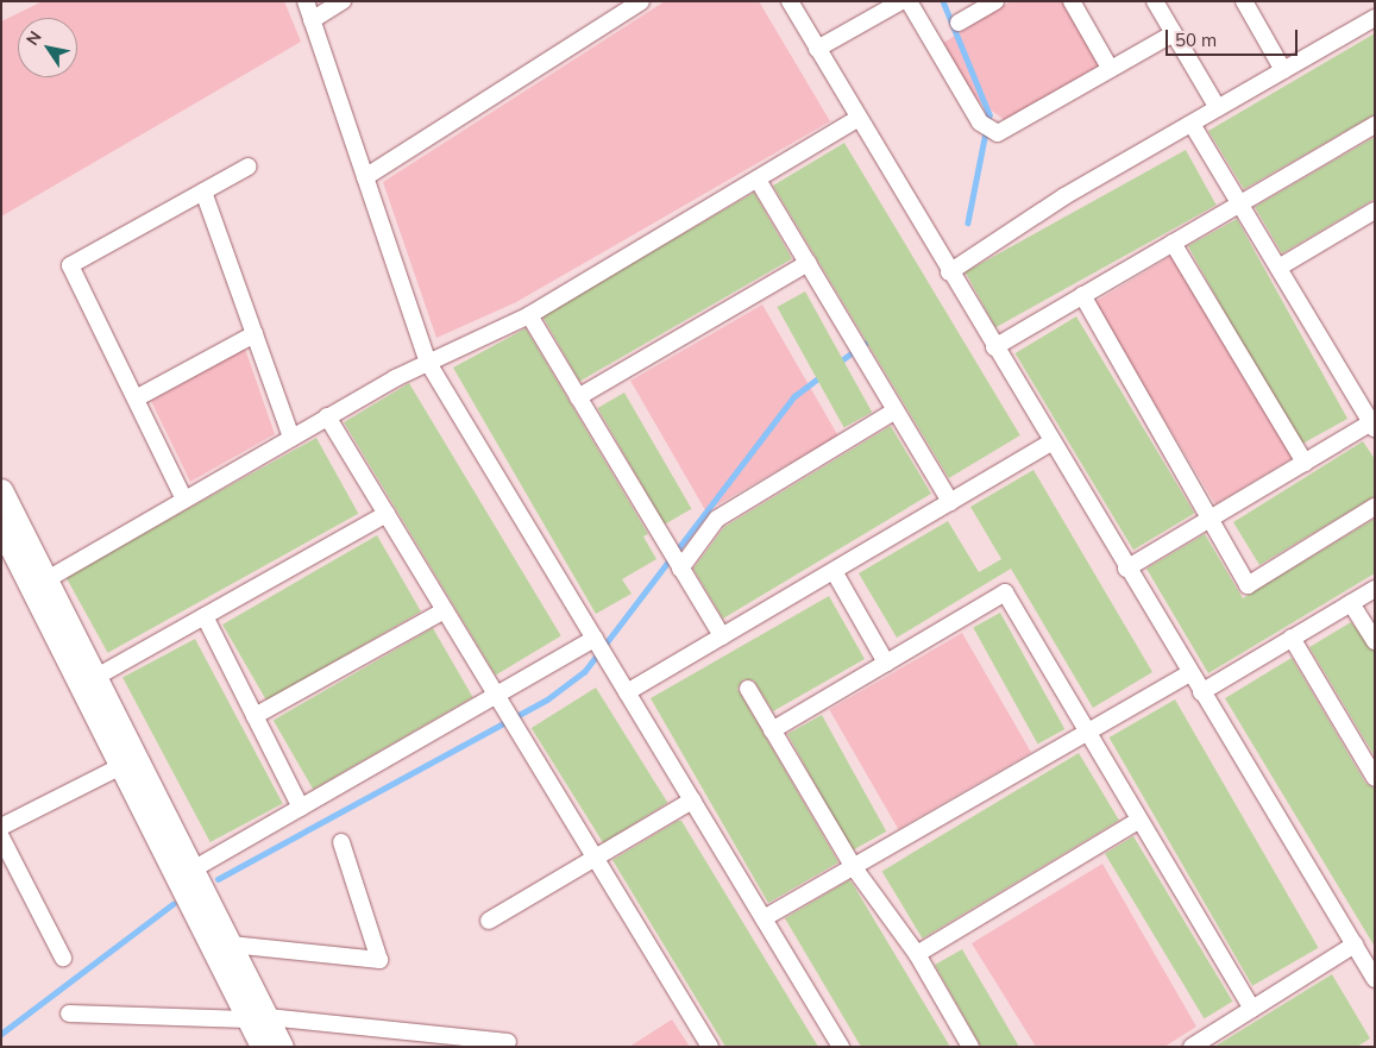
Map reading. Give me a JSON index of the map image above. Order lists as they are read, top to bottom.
{
  "scale_bar": "50 m",
  "north": "top left"
}
